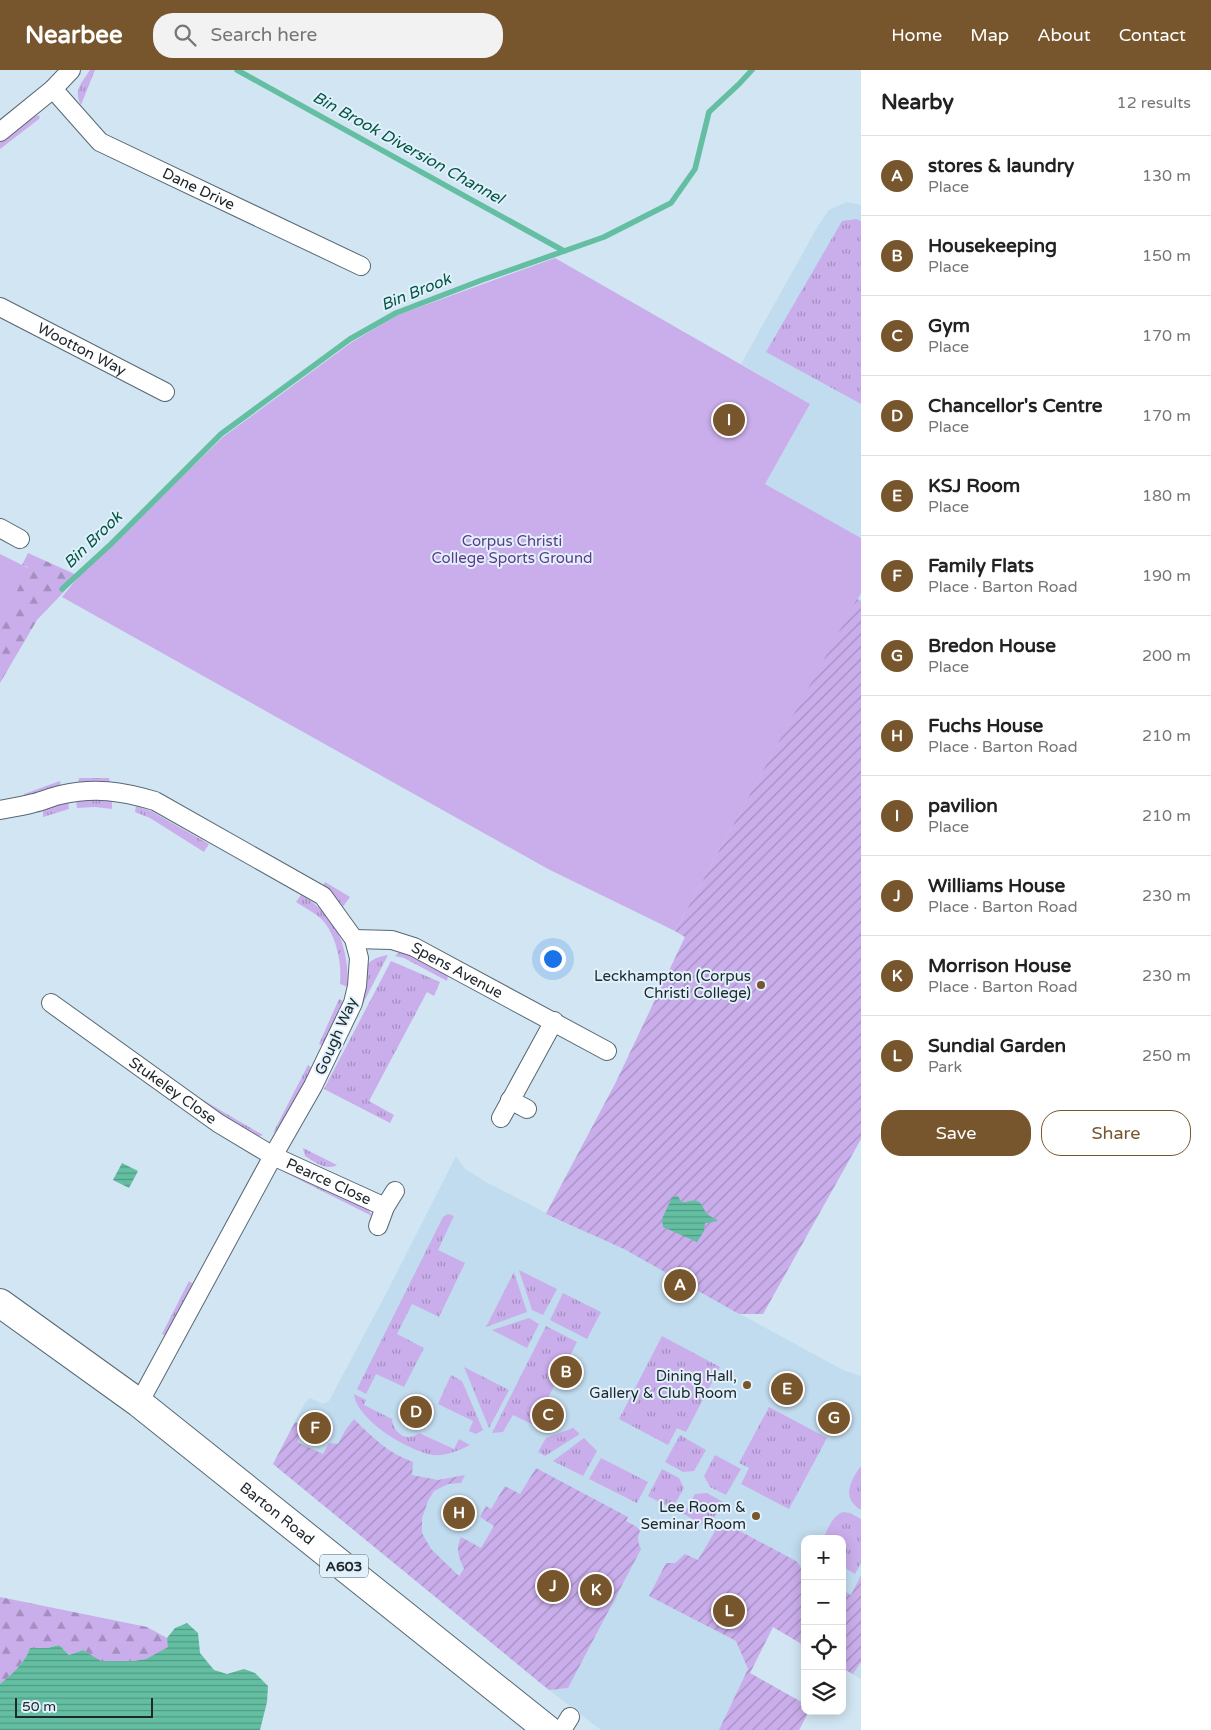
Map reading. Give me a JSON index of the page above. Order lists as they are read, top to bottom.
{
  "streets": {
    "main road": ["Barton Road", "A603"],
    "street": [
      "Dane Drive",
      "Wootton Way",
      "Spens Avenue",
      "Gough Way",
      "Stukeley Close",
      "Pearce Close"
    ]
  },
  "crossings": [
    ["Spens Avenue", "Gough Way"],
    ["Gough Way", "Stukeley Close"],
    ["Gough Way", "Pearce Close"],
    ["Gough Way", "Barton Road"],
    ["Stukeley Close", "Pearce Close"]
  ],
  "water": ["Bin Brook Diversion Channel", "Bin Brook"],
  "parks": ["Corpus Christi College Sports Ground"],
  "places": ["Leckhampton (Corpus Christi College)", "Dining Hall, Gallery & Club Room", "Lee Room & Seminar Room"],
  "scale_bar": "50 m",
  "page": {
    "header": "Nearbee",
    "search": "Search here",
    "nav": [
      "Home",
      "Map",
      "About",
      "Contact"
    ],
    "heading": ["Nearby", "12 results"],
    "list": [
      {
        "mark": "A",
        "name": "stores & laundry",
        "note": "Place",
        "value": "130 m"
      },
      {
        "mark": "B",
        "name": "Housekeeping",
        "note": "Place",
        "value": "150 m"
      },
      {
        "mark": "C",
        "name": "Gym",
        "note": "Place",
        "value": "170 m"
      },
      {
        "mark": "D",
        "name": "Chancellor's Centre",
        "note": "Place",
        "value": "170 m"
      },
      {
        "mark": "E",
        "name": "KSJ Room",
        "note": "Place",
        "value": "180 m"
      },
      {
        "mark": "F",
        "name": "Family Flats",
        "note": "Place · Barton Road",
        "value": "190 m"
      },
      {
        "mark": "G",
        "name": "Bredon House",
        "note": "Place",
        "value": "200 m"
      },
      {
        "mark": "H",
        "name": "Fuchs House",
        "note": "Place · Barton Road",
        "value": "210 m"
      },
      {
        "mark": "I",
        "name": "pavilion",
        "note": "Place",
        "value": "210 m"
      },
      {
        "mark": "J",
        "name": "Williams House",
        "note": "Place · Barton Road",
        "value": "230 m"
      },
      {
        "mark": "K",
        "name": "Morrison House",
        "note": "Place · Barton Road",
        "value": "230 m"
      },
      {
        "mark": "L",
        "name": "Sundial Garden",
        "note": "Park",
        "value": "250 m"
      }
    ],
    "pins": [
      "I",
      "A",
      "B",
      "E",
      "D",
      "C",
      "G",
      "F",
      "H",
      "J",
      "K",
      "L"
    ],
    "buttons": ["Save", "Share"],
    "map_buttons": ["+", "−"],
    "scale": "50 m"
  }
}
